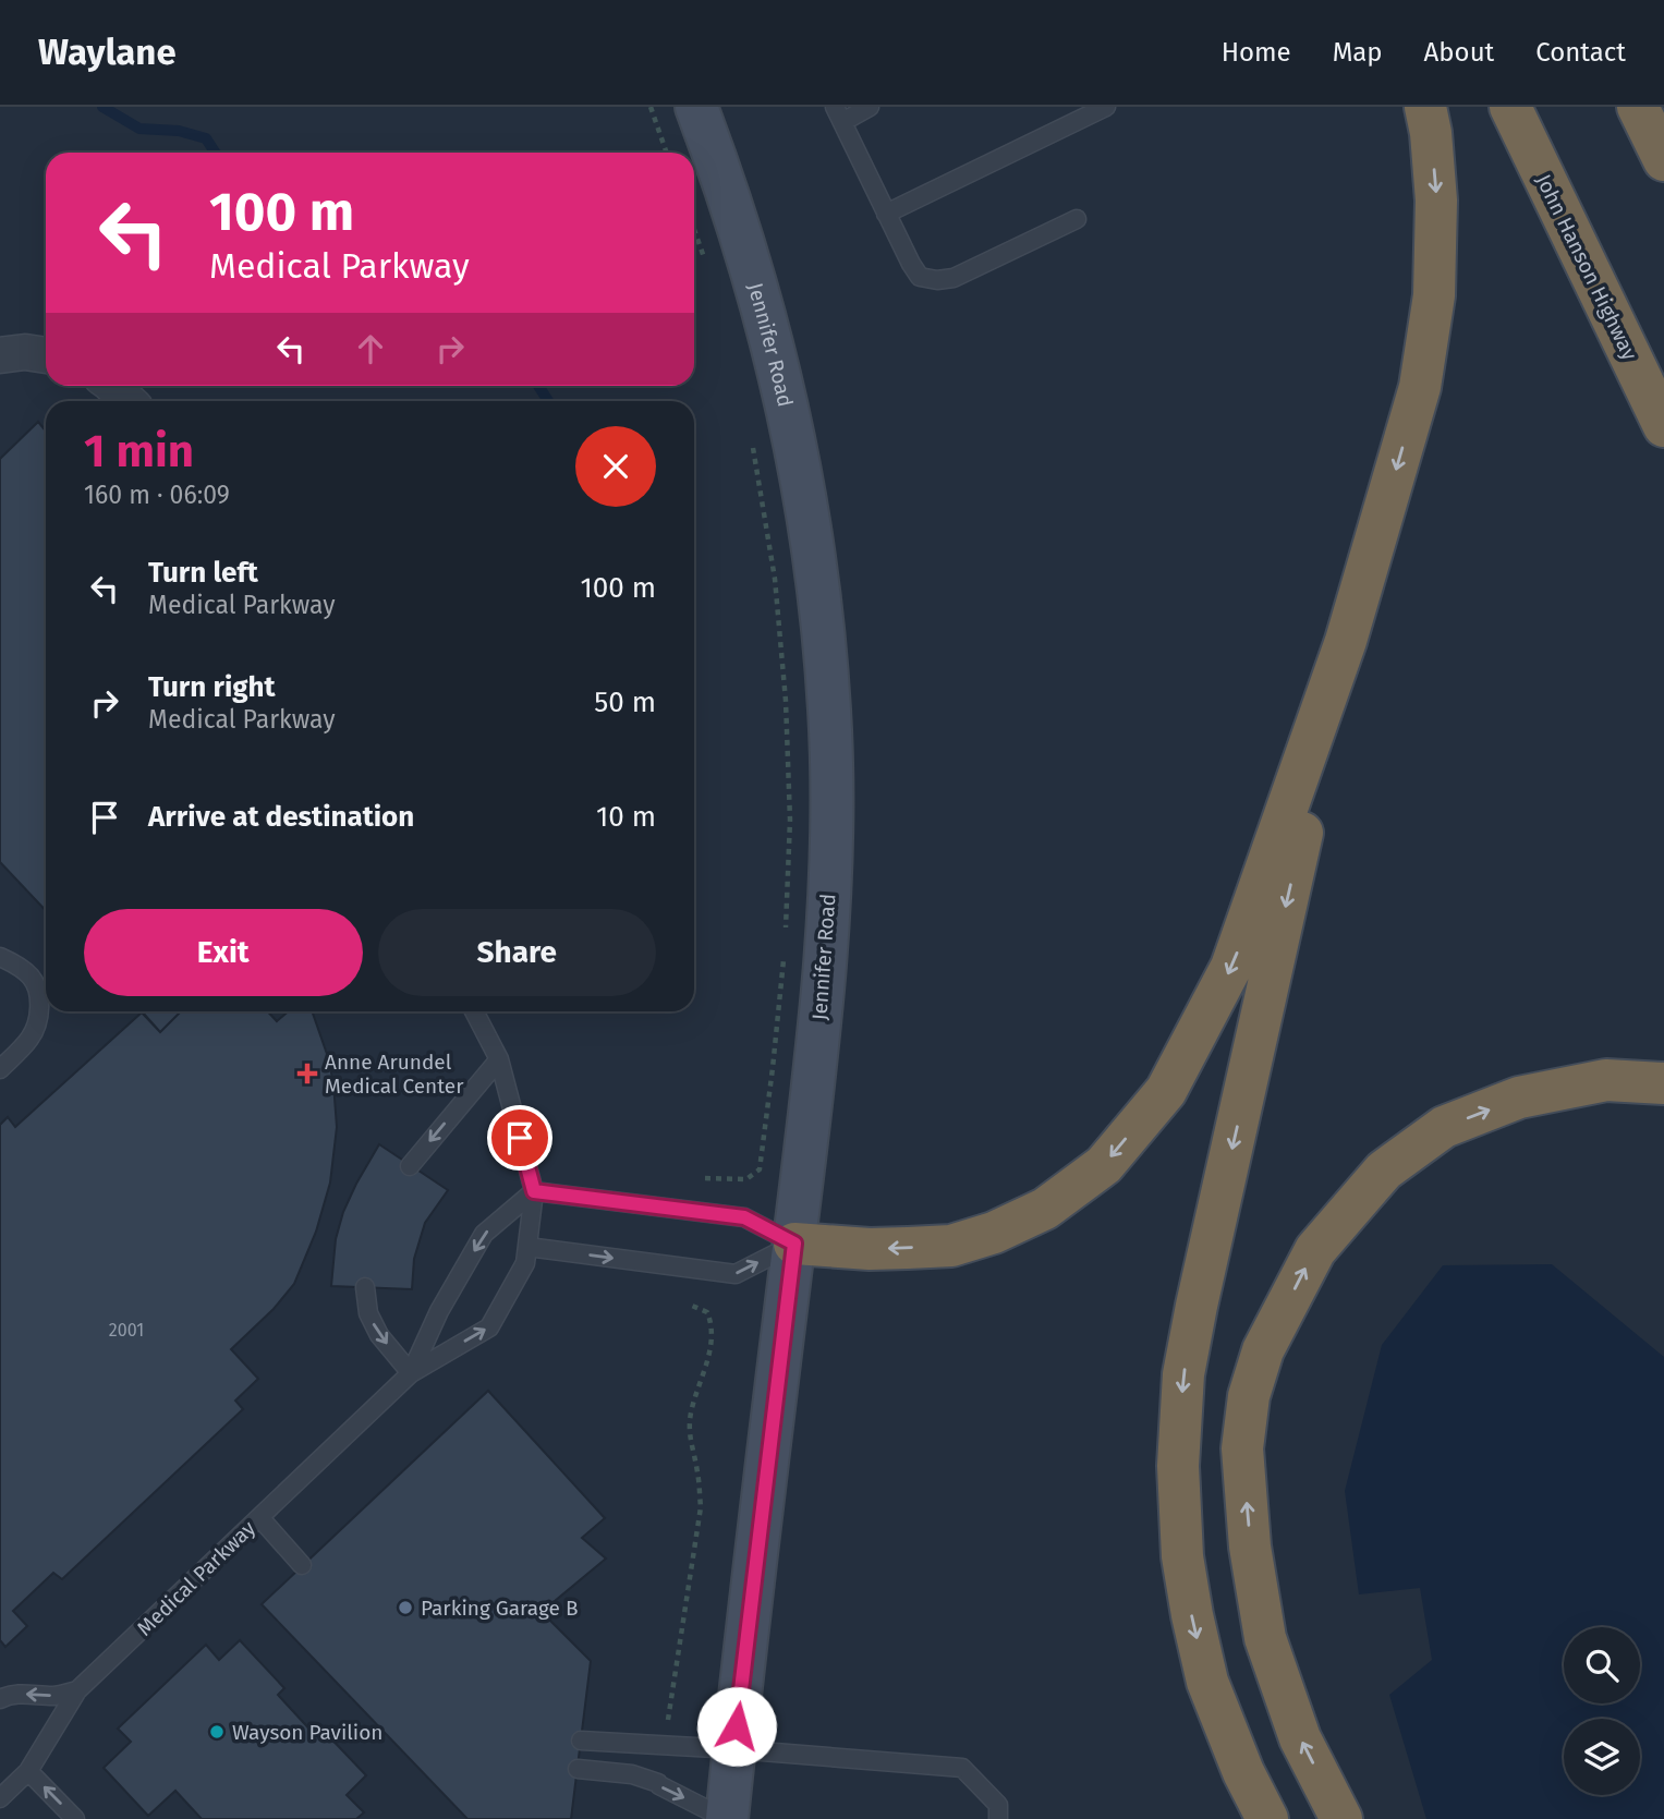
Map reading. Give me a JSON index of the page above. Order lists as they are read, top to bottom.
{
  "streets": {
    "highway": ["John Hanson Highway"],
    "street": ["Jennifer Road"],
    "lane": ["Medical Parkway"]
  },
  "places": {
    "health": ["Anne Arundel Medical Center"],
    "other": ["Parking Garage B", "Wayson Pavilion"]
  },
  "house_numbers": ["2001"],
  "page": {
    "header": "Waylane",
    "nav": [
      "Home",
      "Map",
      "About",
      "Contact"
    ],
    "turn": ["100 m", "Medical Parkway"],
    "heading": ["1 min", "160 m · 06:09"],
    "list": [
      {
        "name": "Turn left",
        "note": "Medical Parkway",
        "value": "100 m"
      },
      {
        "name": "Turn right",
        "note": "Medical Parkway",
        "value": "50 m"
      },
      {
        "name": "Arrive at destination",
        "value": "10 m"
      }
    ],
    "buttons": ["Exit", "Share"]
  }
}
